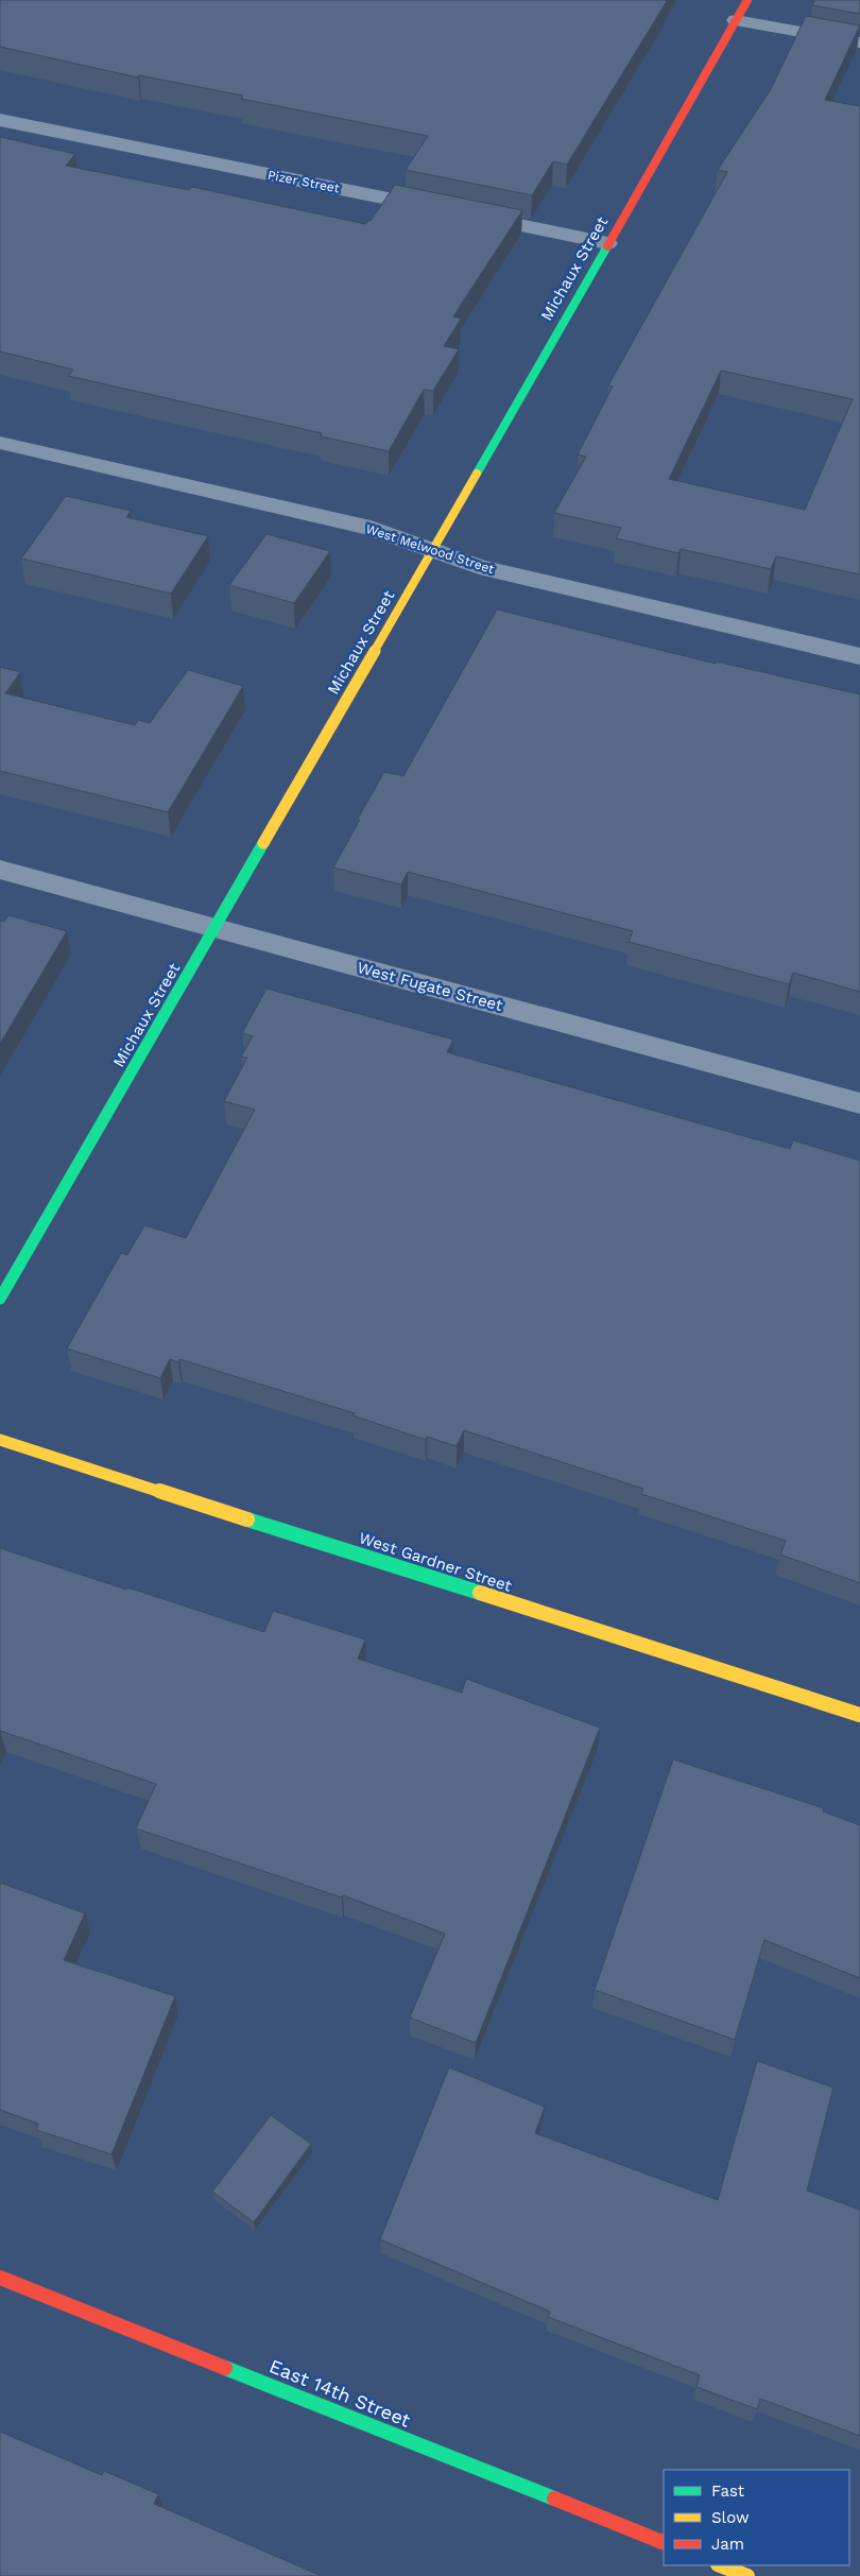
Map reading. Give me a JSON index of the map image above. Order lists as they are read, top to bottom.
{
  "streets": {
    "street": [
      "Pizer Street",
      "Michaux Street",
      "West Melwood Street",
      "West Fugate Street",
      "West Gardner Street",
      "East 14th Street"
    ]
  },
  "crossings": [
    ["Michaux Street", "West Melwood Street"],
    ["Michaux Street", "West Fugate Street"]
  ],
  "legend": ["Fast", "Slow", "Jam"]
}
